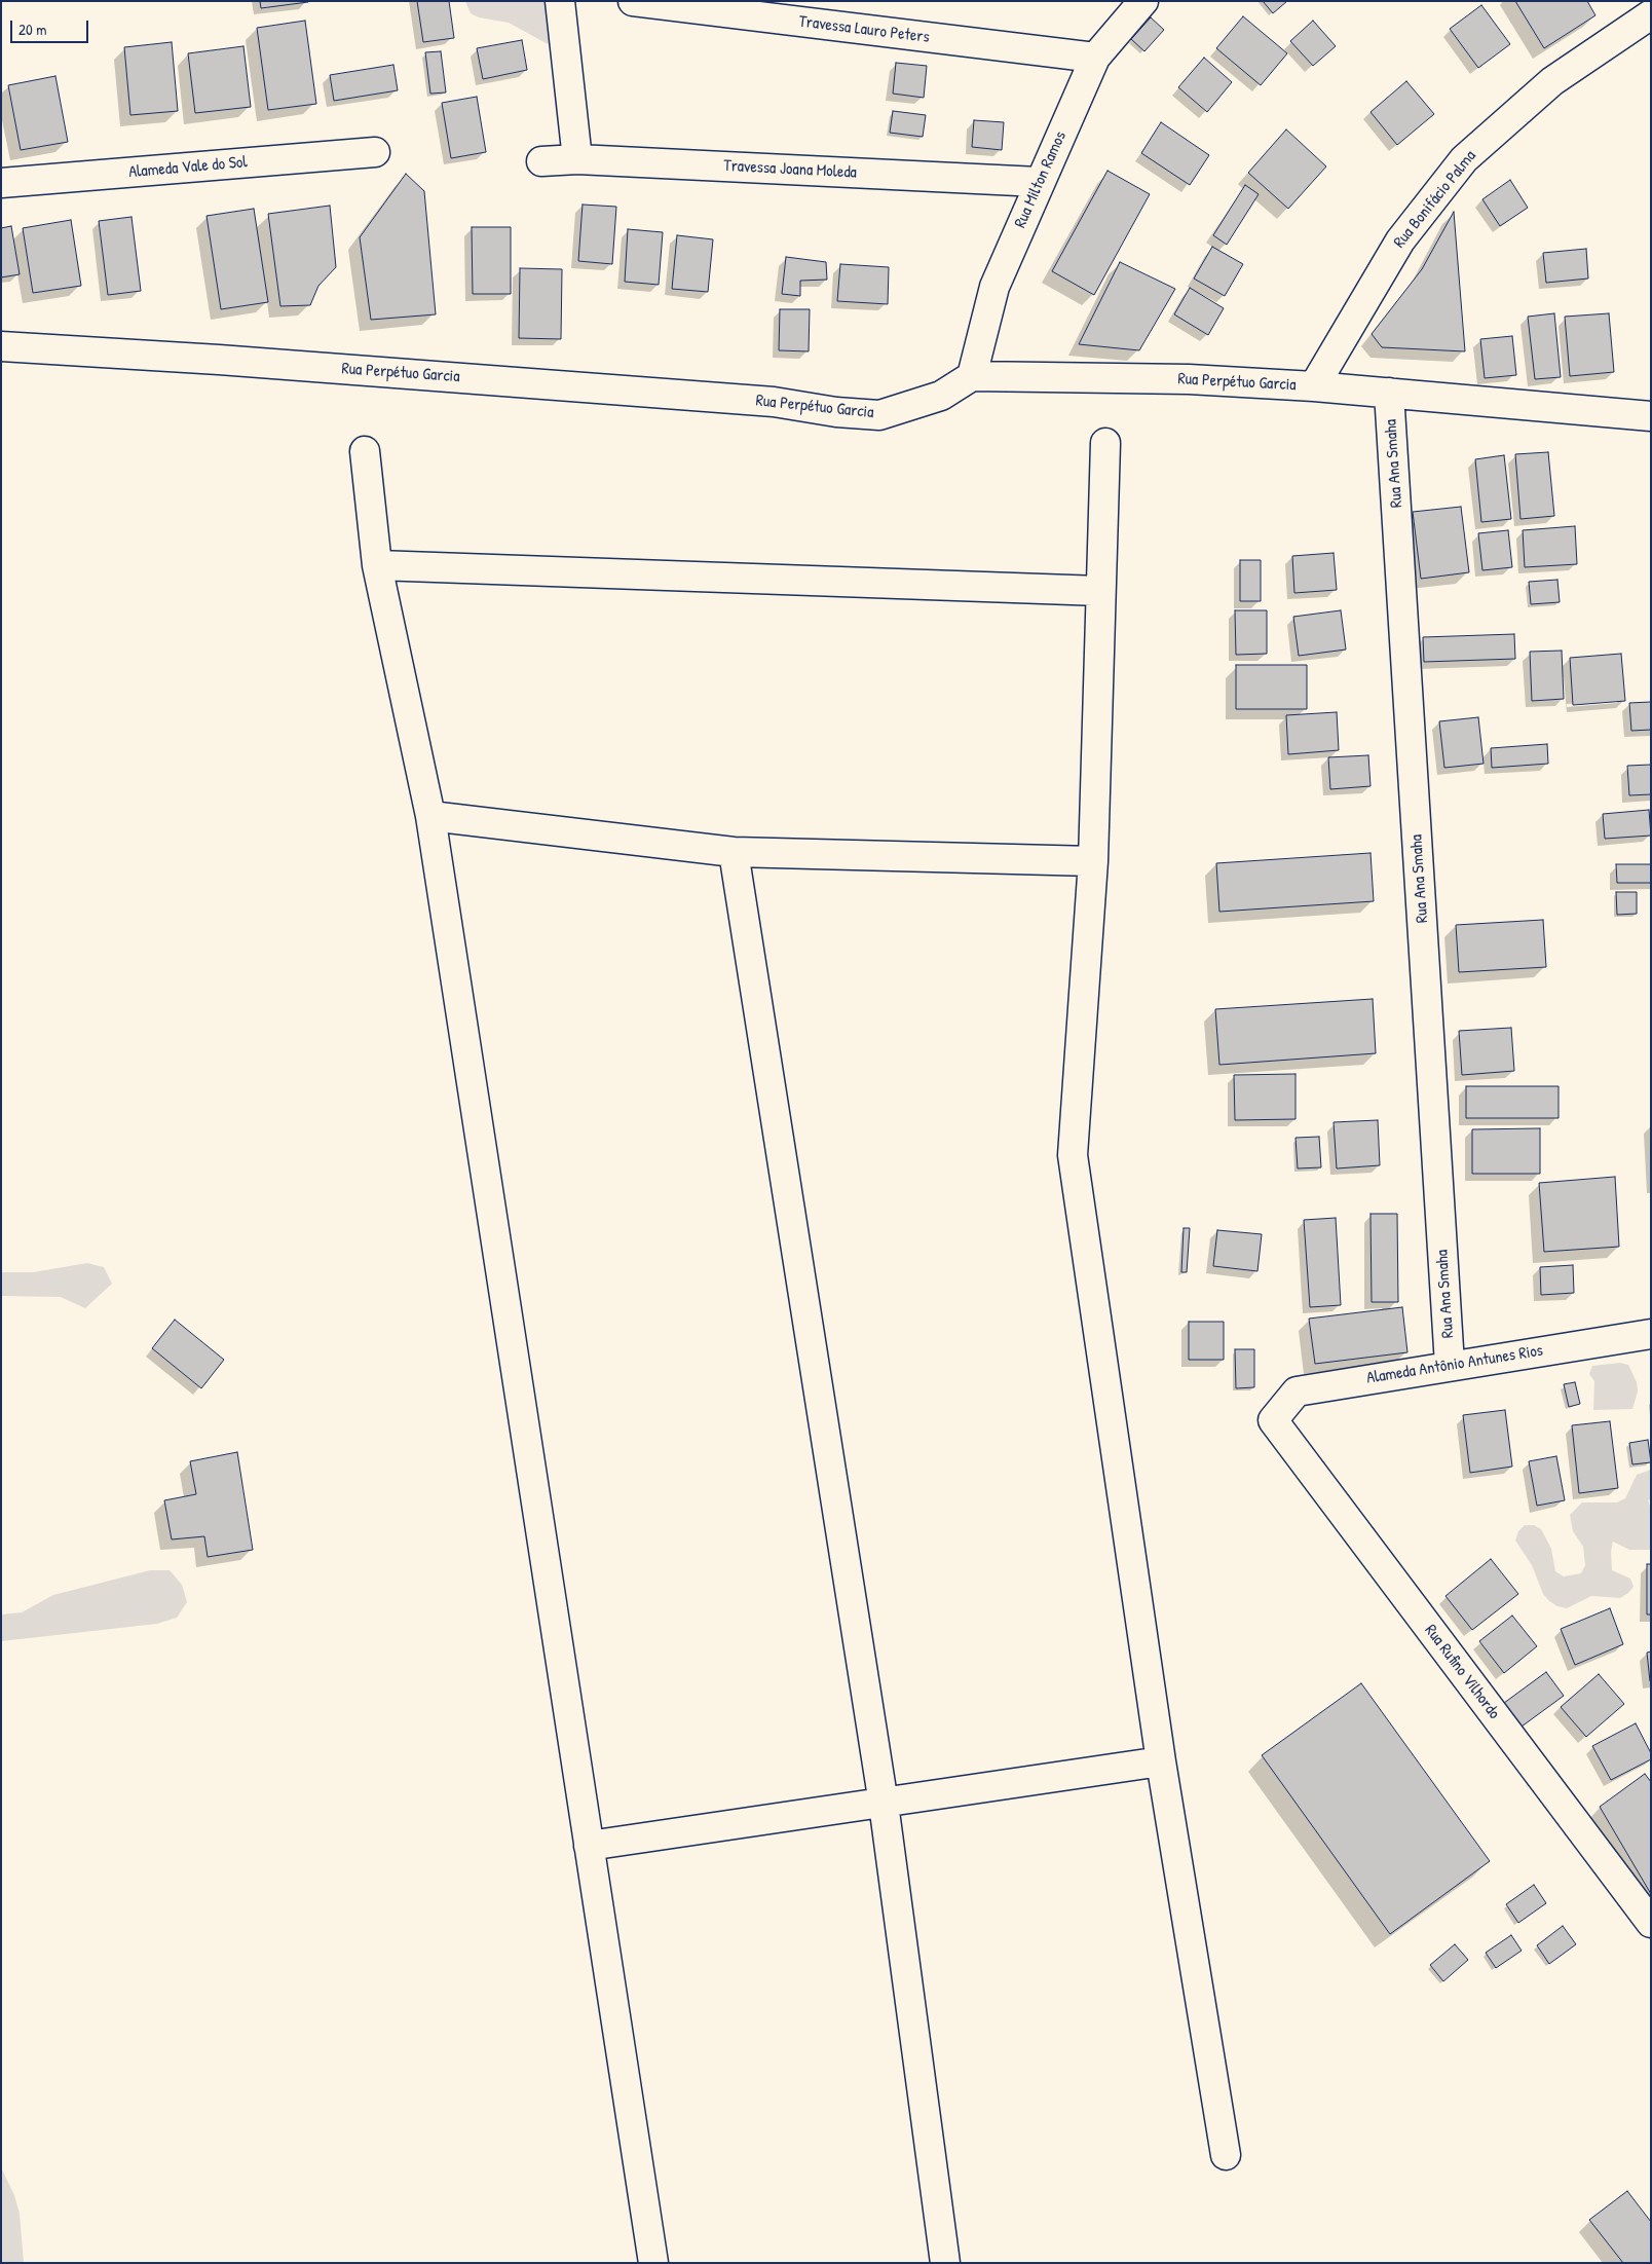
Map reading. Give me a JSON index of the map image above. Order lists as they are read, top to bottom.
{
  "streets": {
    "street": [
      "Travessa Lauro Peters",
      "Alameda Vale do Sol",
      "Travessa Joana Moleda",
      "Rua Milton Ramos",
      "Rua Bonifácio Palma",
      "Rua Perpétuo Garcia",
      "Rua Ana Smaha",
      "Alameda Antônio Antunes Rios",
      "Rua Rufino Vilhordo"
    ]
  },
  "crossings": [
    ["Travessa Lauro Peters", "Rua Milton Ramos"],
    ["Travessa Joana Moleda", "Rua Milton Ramos"],
    ["Rua Milton Ramos", "Rua Perpétuo Garcia"],
    ["Rua Bonifácio Palma", "Rua Perpétuo Garcia"],
    ["Rua Perpétuo Garcia", "Rua Ana Smaha"],
    ["Rua Ana Smaha", "Alameda Antônio Antunes Rios"],
    ["Alameda Antônio Antunes Rios", "Rua Rufino Vilhordo"]
  ],
  "scale_bar": "20 m"
}
